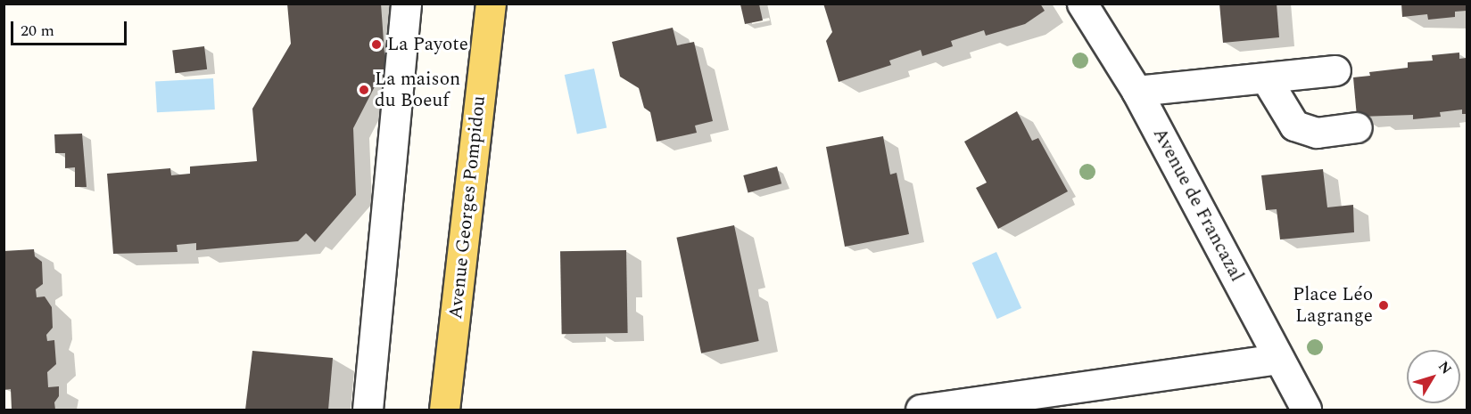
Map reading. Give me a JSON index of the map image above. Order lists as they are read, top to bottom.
{
  "streets": {
    "main road": ["Avenue Georges Pompidou"],
    "street": ["Avenue de Francazal"]
  },
  "places": ["La Payote", "La maison du Boeuf", "Place Léo Lagrange"],
  "scale_bar": "20 m",
  "north": "top right"
}
